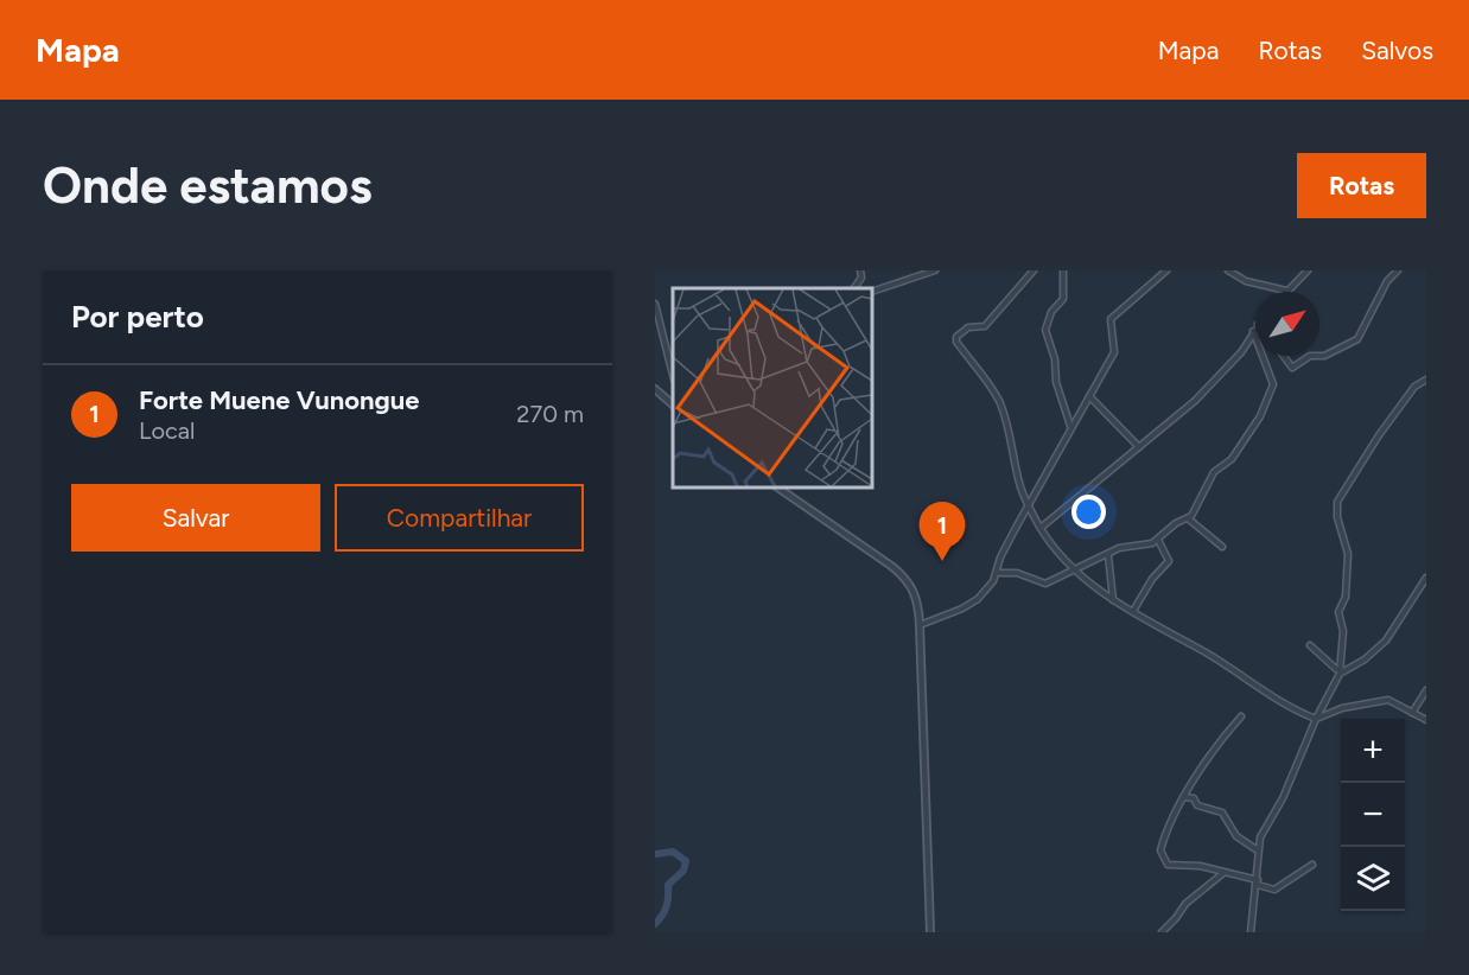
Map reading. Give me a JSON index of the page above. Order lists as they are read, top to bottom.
{
  "north": "top right",
  "page": {
    "header": "Mapa",
    "nav": ["Mapa", "Rotas", "Salvos"],
    "buttons": [
      "Rotas",
      ["Salvar", "Compartilhar"]
    ],
    "title": "Onde estamos",
    "heading": "Por perto",
    "list": [
      {
        "mark": "1",
        "name": "Forte Muene Vunongue",
        "note": "Local",
        "value": "270 m"
      }
    ],
    "pins": "1",
    "map_buttons": ["+", "−"]
  }
}
